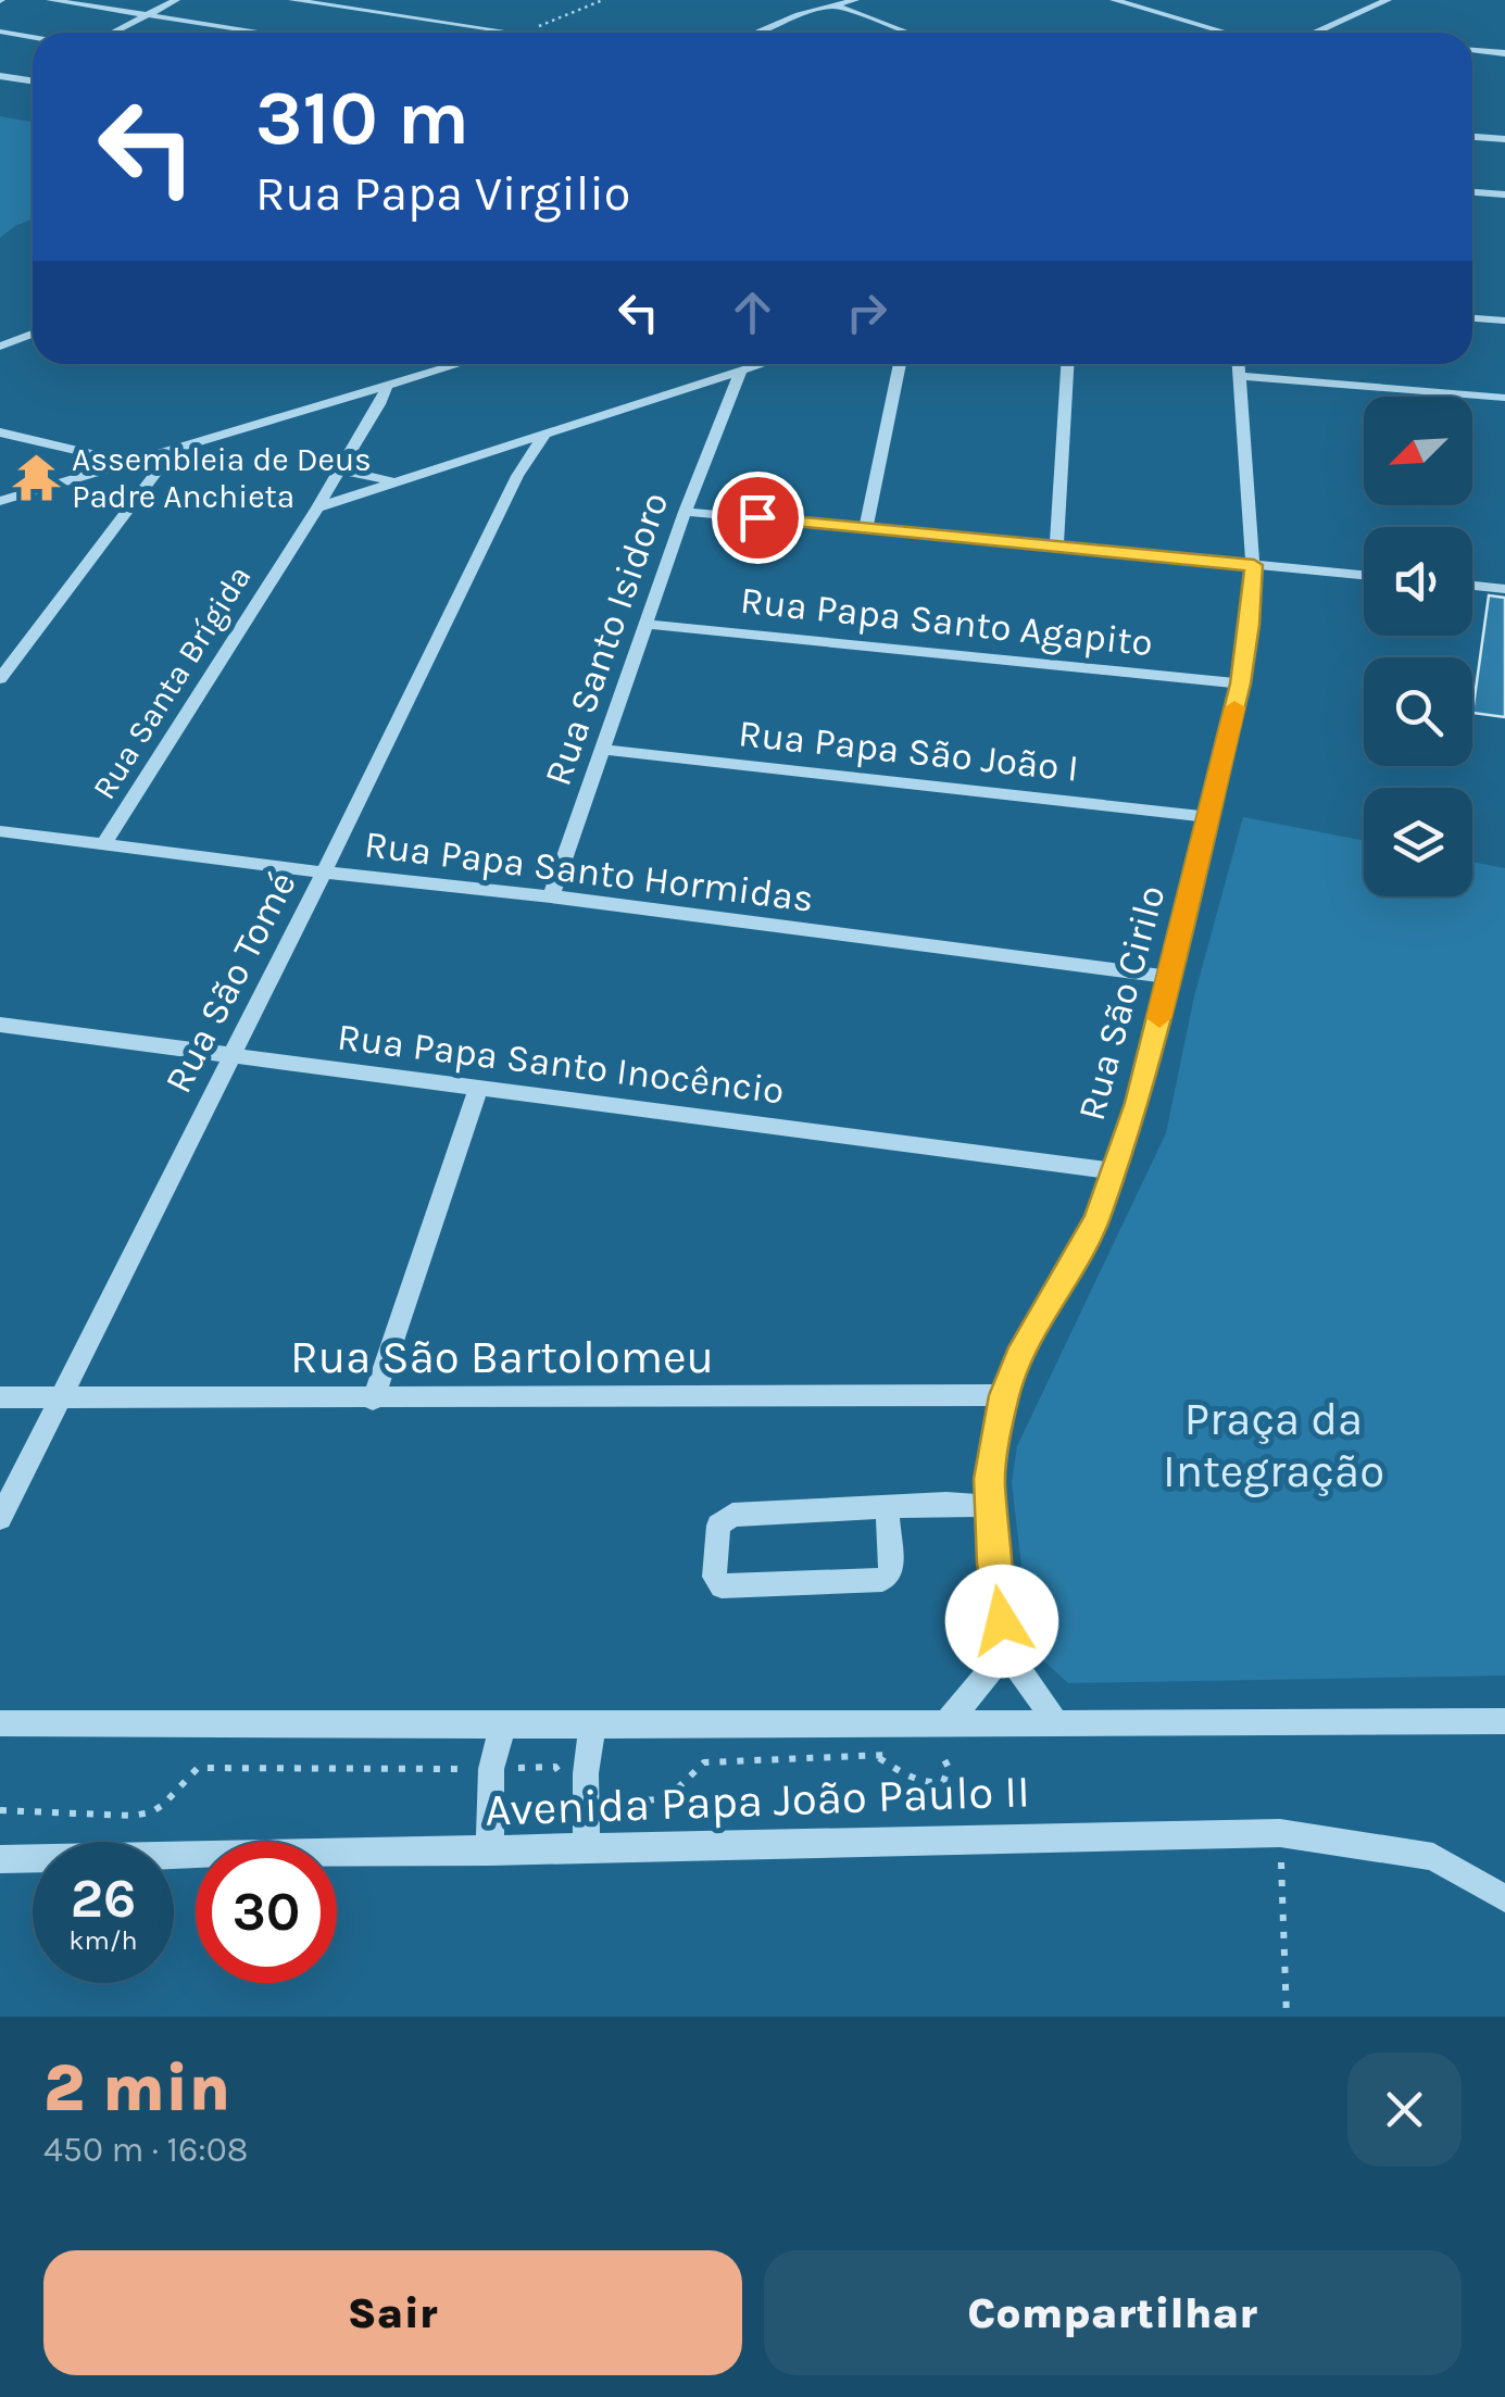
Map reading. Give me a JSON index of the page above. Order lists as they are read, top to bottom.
{
  "streets": {
    "street": [
      "Rua Papa Santo Agapito",
      "Rua Santo Isidoro",
      "Rua Santa Brígida",
      "Rua Papa São João I",
      "Rua Papa Santo Hormidas",
      "Rua São Tomé",
      "Rua São Cirilo",
      "Rua Papa Santo Inocêncio",
      "Rua São Bartolomeu",
      "Avenida Papa João Paulo II"
    ]
  },
  "crossings": [
    ["Rua Papa Santo Agapito", "Rua Santo Isidoro"],
    ["Rua Papa Santo Agapito", "Rua São Cirilo"],
    ["Rua Santo Isidoro", "Rua Papa São João I"],
    ["Rua Santo Isidoro", "Rua Papa Santo Hormidas"],
    ["Rua Santa Brígida", "Rua Papa Santo Hormidas"],
    ["Rua Papa São João I", "Rua São Cirilo"],
    ["Rua Papa Santo Hormidas", "Rua São Tomé"],
    ["Rua Papa Santo Hormidas", "Rua São Cirilo"],
    ["Rua São Tomé", "Rua Papa Santo Inocêncio"],
    ["Rua São Tomé", "Rua São Bartolomeu"],
    ["Rua São Cirilo", "Rua Papa Santo Inocêncio"],
    ["Rua São Cirilo", "Rua São Bartolomeu"],
    ["Rua São Cirilo", "Avenida Papa João Paulo II"]
  ],
  "parks": ["Praça da Integração"],
  "places": {
    "temple": ["Assembleia de Deus Padre Anchieta"]
  },
  "north": "bottom left",
  "page": {
    "turn": ["310 m", "Rua Papa Virgilio"],
    "speed": "26 km/h",
    "limit": "30",
    "heading": ["2 min", "450 m · 16:08"],
    "buttons": ["Sair", "Compartilhar"]
  }
}
